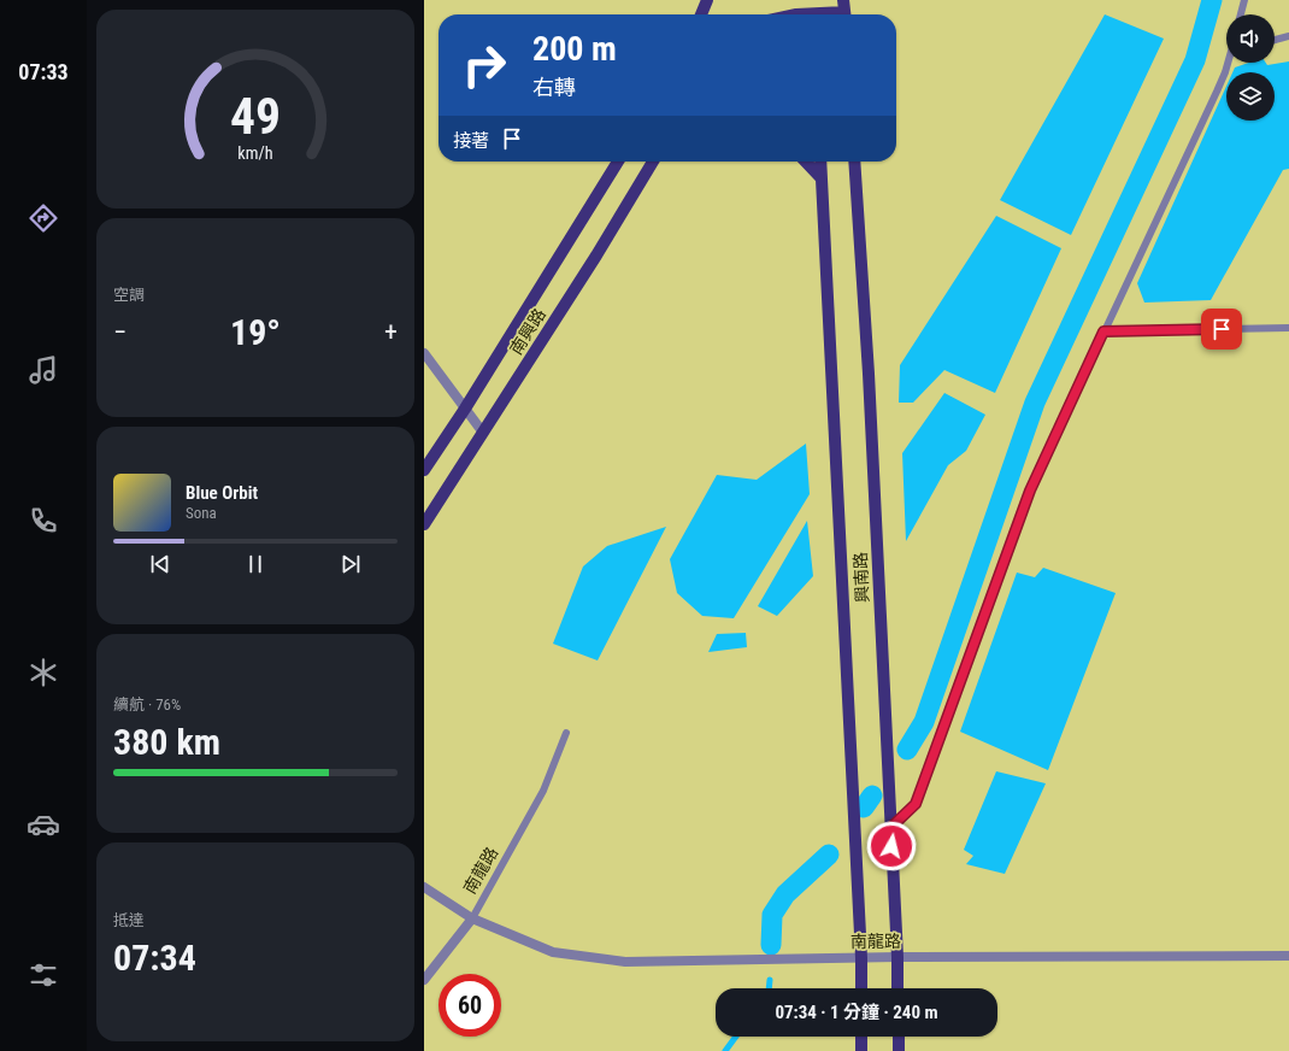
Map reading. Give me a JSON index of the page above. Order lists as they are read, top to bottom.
{
  "streets": {
    "main road": ["南興路", "興南路"],
    "street": ["南龍路"]
  },
  "crossings": [
    ["興南路", "南龍路"]
  ],
  "page": {
    "tabs": "07:33",
    "turn": ["200 m", "右轉"],
    "then": "接著",
    "tile": [
      "空調",
      ["續航 · 76%", "380 km"],
      ["抵達", "07:34"]
    ],
    "heat": ["−", "19°", "+"],
    "song": ["Blue Orbit", "Sona"],
    "limit": "60",
    "trip": "07:34 · 1 分鐘 · 240 m",
    "gauge": ["49", "km/h"]
  }
}
